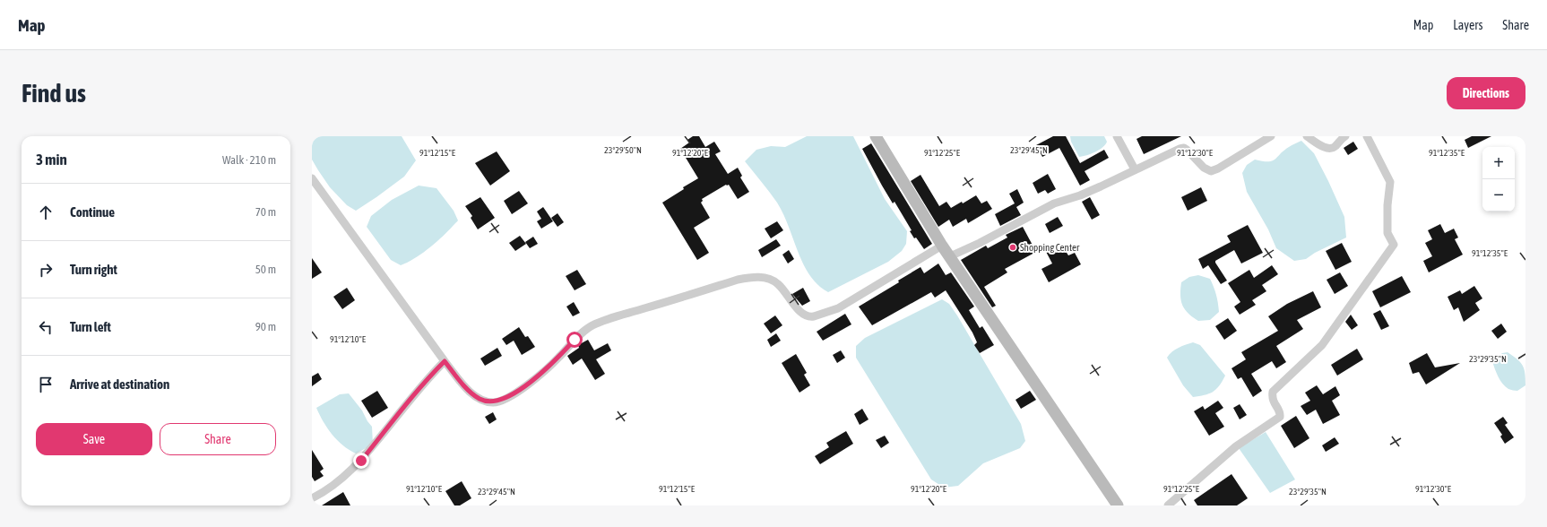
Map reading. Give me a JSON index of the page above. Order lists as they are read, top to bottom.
{
  "places": ["Shopping Center"],
  "page": {
    "header": "Map",
    "nav": ["Map", "Layers", "Share"],
    "buttons": [
      "Directions",
      ["Save", "Share"]
    ],
    "title": "Find us",
    "heading": ["3 min", "Walk · 210 m"],
    "map_buttons": ["+", "−"],
    "list": [
      ["Continue", "70 m"],
      ["Turn right", "50 m"],
      ["Turn left", "90 m"],
      "Arrive at destination"
    ]
  },
  "coordinates": [
    "23°29'45\"N",
    "23°29'50\"N",
    "91°12'15\"E",
    "91°12'20\"E",
    "91°12'25\"E",
    "91°12'30\"E",
    "91°12'35\"E",
    "91°12'10\"E",
    "23°29'35\"N"
  ]
}
